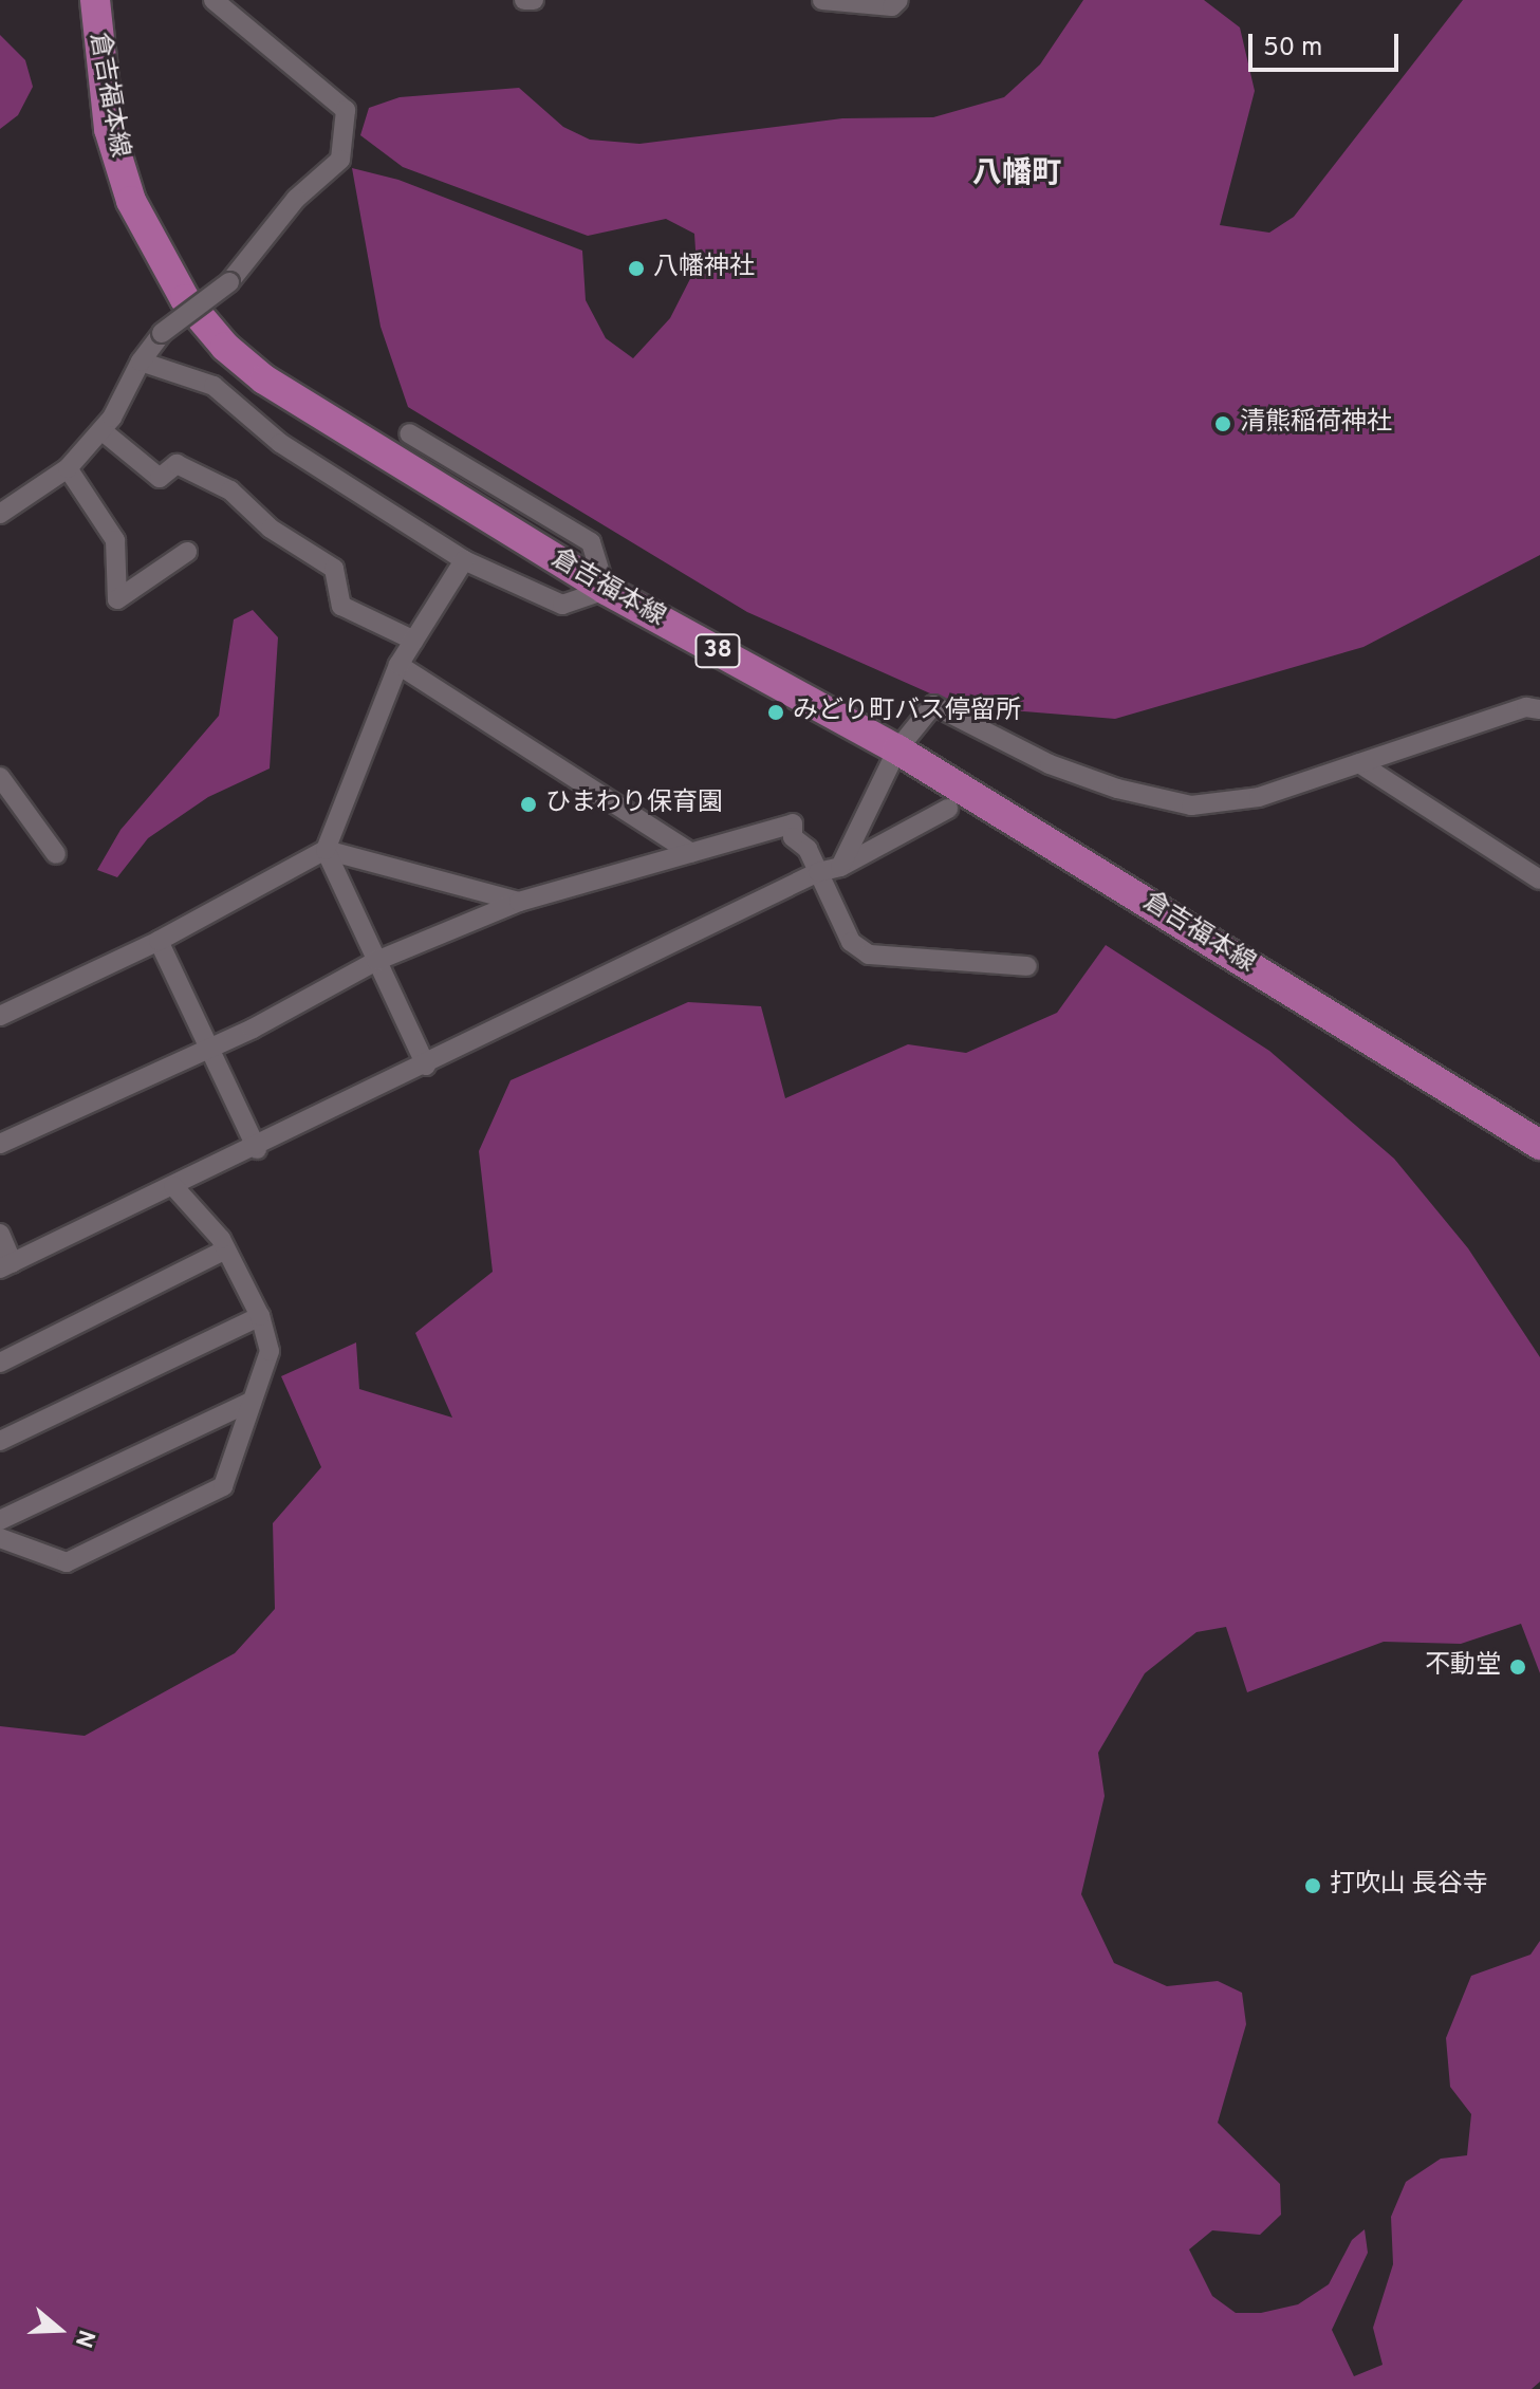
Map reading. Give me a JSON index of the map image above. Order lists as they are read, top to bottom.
{
  "streets": {
    "main road": ["倉吉福本線", "38"]
  },
  "districts": ["八幡町"],
  "places": [
    "八幡神社",
    "清熊稲荷神社",
    "みどり町バス停留所",
    "ひまわり保育園",
    "不動堂",
    "打吹山 長谷寺"
  ],
  "scale_bar": "50 m",
  "north": "right"
}
